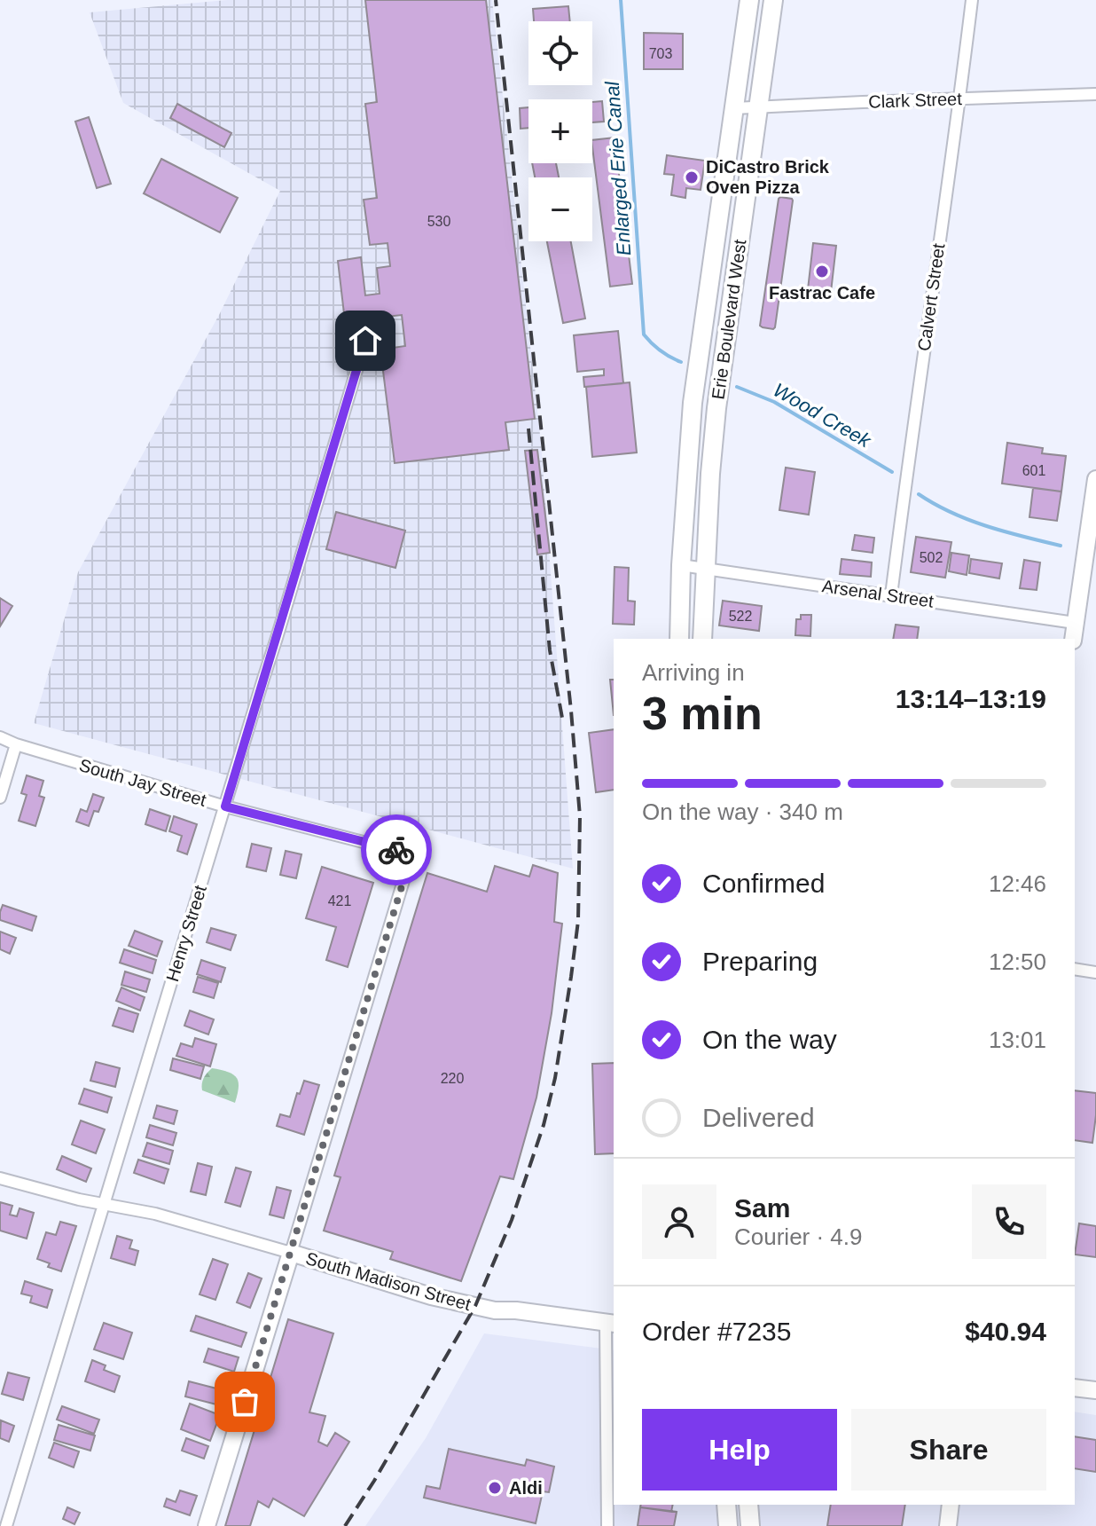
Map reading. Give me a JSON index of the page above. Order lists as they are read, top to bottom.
{
  "streets": {
    "main road": ["Erie Boulevard West"],
    "street": [
      "Clark Street",
      "Calvert Street",
      "Arsenal Street",
      "South Jay Street",
      "Henry Street",
      "South Madison Street"
    ]
  },
  "crossings": [
    ["Clark Street", "Calvert Street"],
    ["Clark Street", "Erie Boulevard West"],
    ["Calvert Street", "Arsenal Street"],
    ["Erie Boulevard West", "Arsenal Street"],
    ["South Jay Street", "Henry Street"],
    ["South Jay Street", "South Madison Street"],
    ["Henry Street", "South Madison Street"]
  ],
  "water": ["Enlarged Erie Canal", "Wood Creek"],
  "places": ["DiCastro Brick Oven Pizza", "Fastrac Cafe", "Aldi"],
  "house_numbers": [
    "703",
    "530",
    "601",
    "502",
    "522",
    "421",
    "220"
  ],
  "page": {
    "map_buttons": ["+", "−"],
    "heading": ["3 min", "Arriving in", "13:14–13:19"],
    "panel": [
      "Sam",
      "Courier · 4.9",
      "Order #7235",
      "$40.94"
    ],
    "bar": "On the way · 340 m",
    "list": [
      ["Confirmed", "12:46"],
      ["Preparing", "12:50"],
      ["On the way", "13:01"],
      "Delivered"
    ],
    "buttons": ["Help", "Share"]
  }
}
